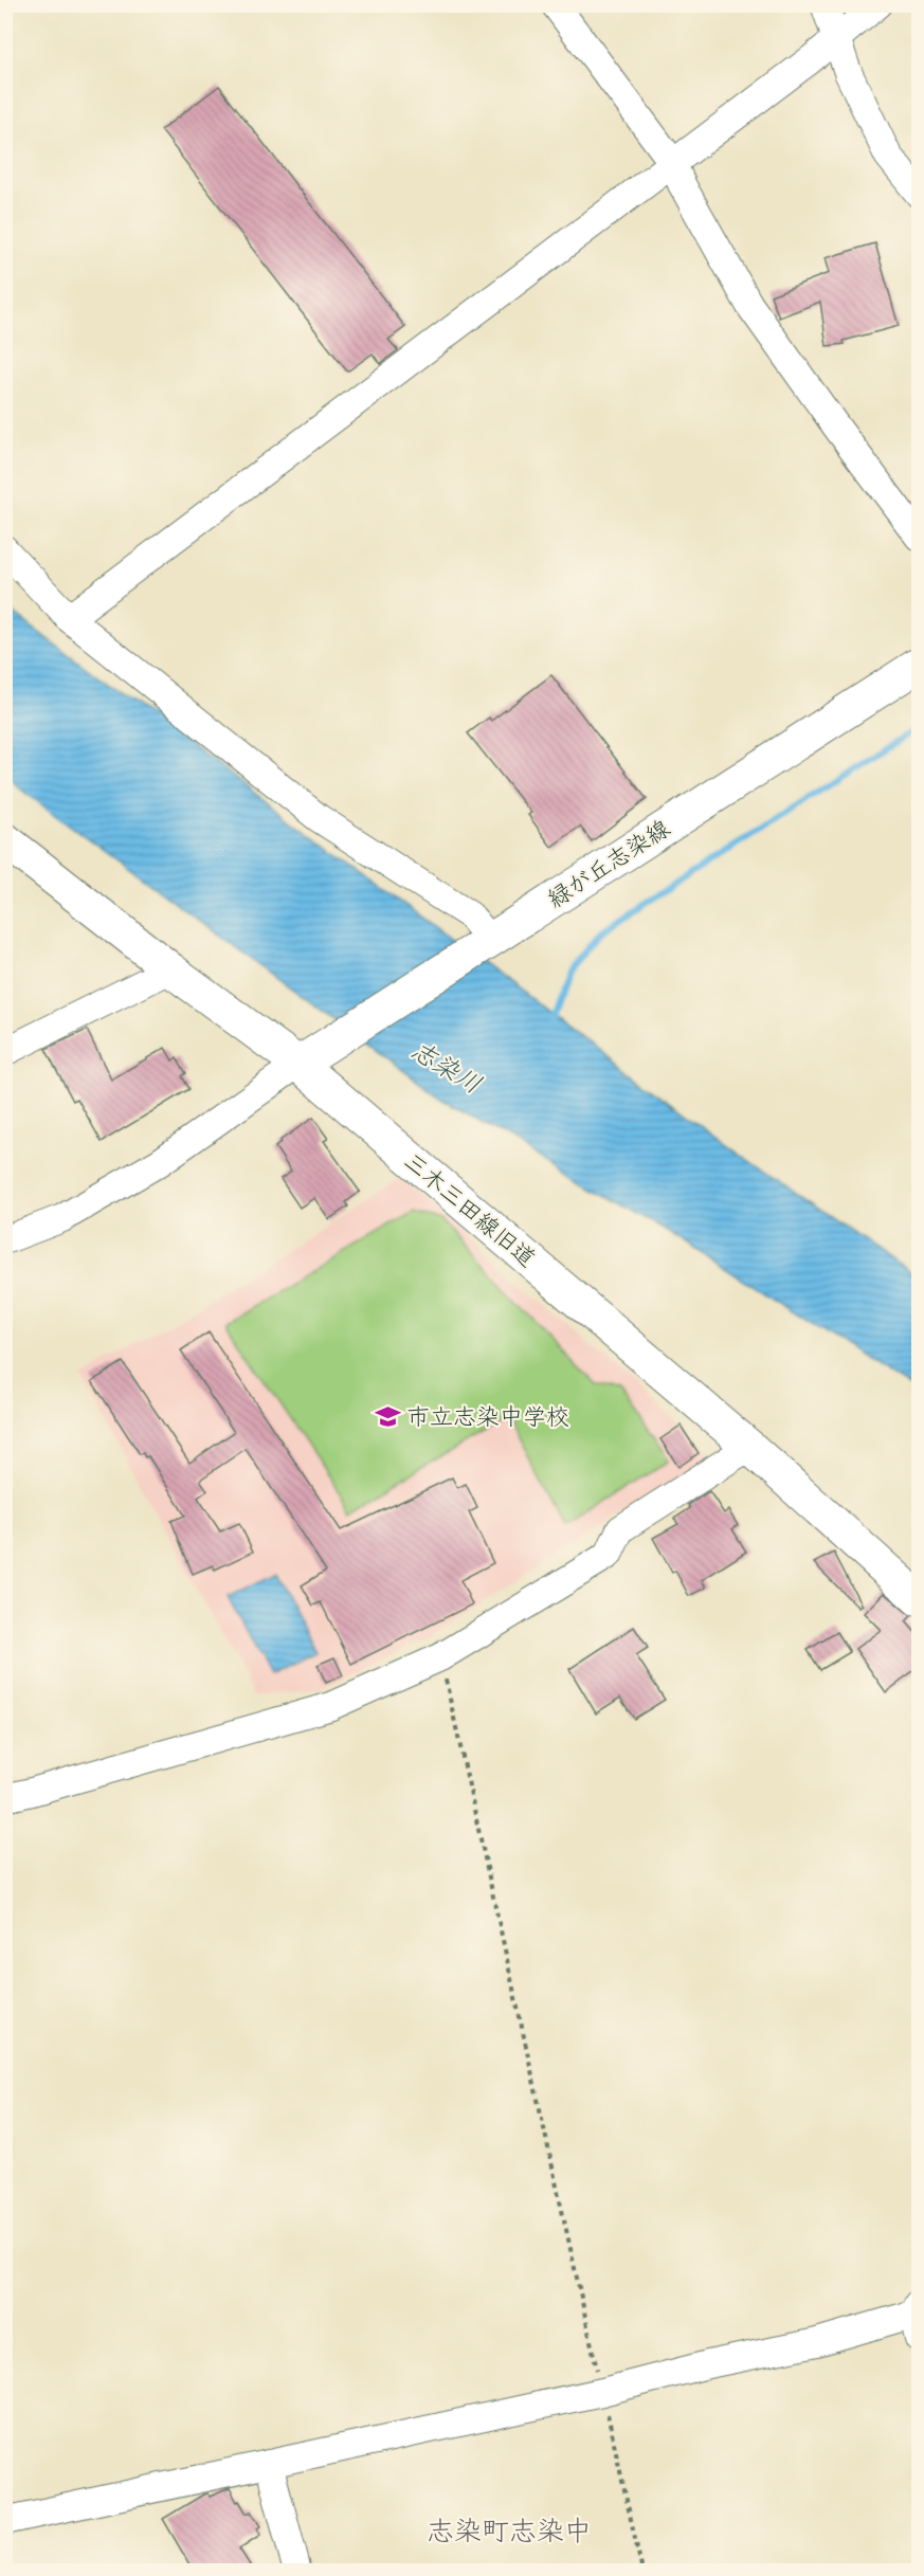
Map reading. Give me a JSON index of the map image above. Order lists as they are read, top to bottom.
{
  "streets": {
    "street": ["緑が丘志染線", "三木三田線旧道"]
  },
  "crossings": [
    ["緑が丘志染線", "三木三田線旧道"]
  ],
  "districts": ["志染町志染中"],
  "water": ["志染川"],
  "places": {
    "school or university": ["市立志染中学校"]
  }
}
